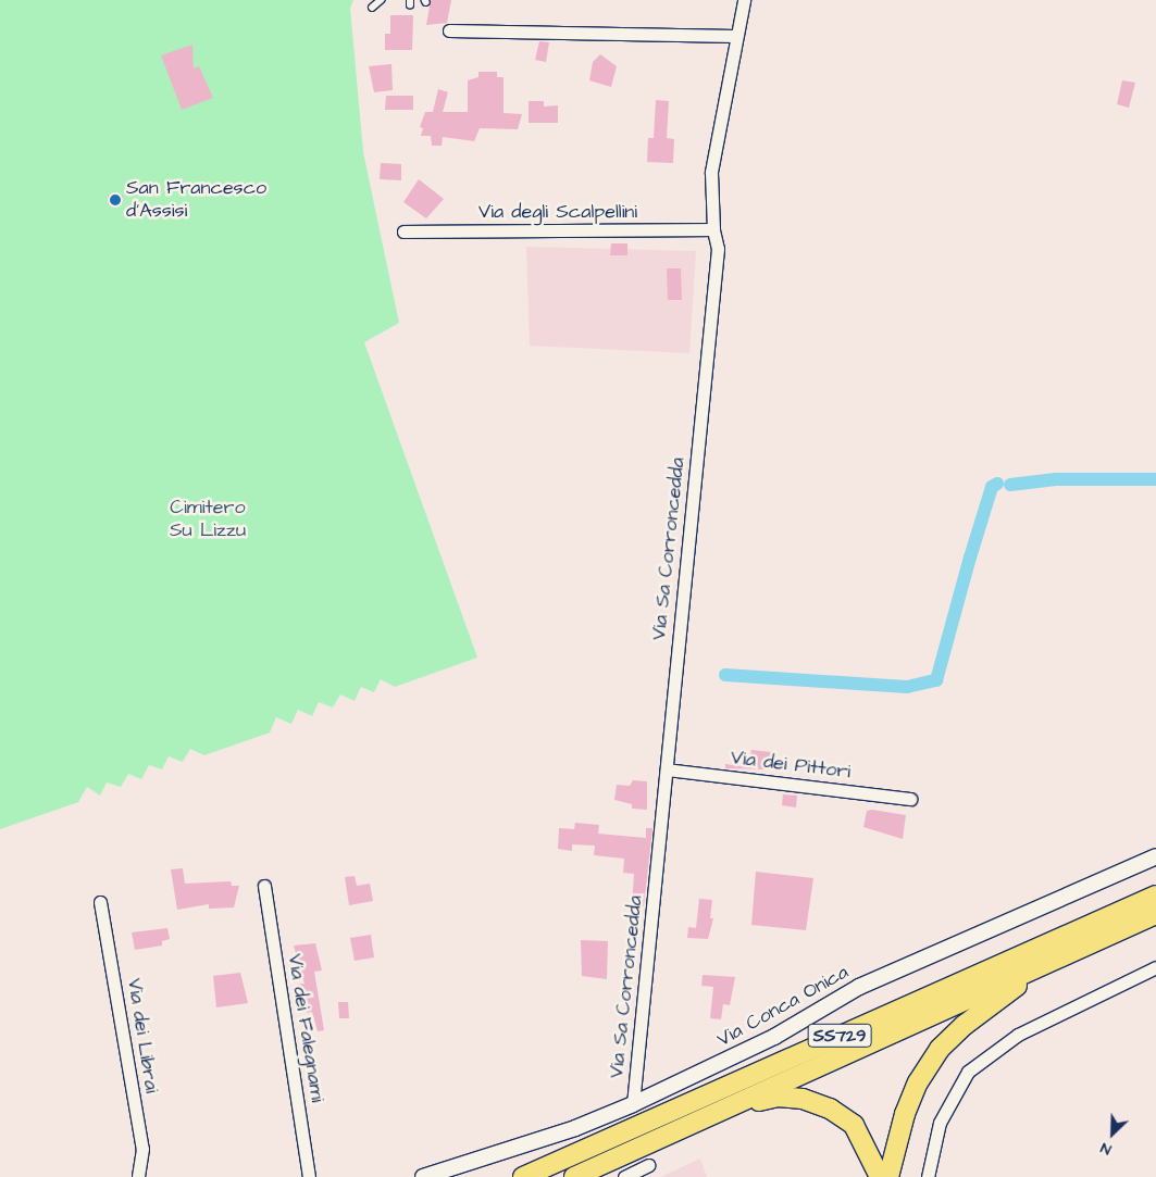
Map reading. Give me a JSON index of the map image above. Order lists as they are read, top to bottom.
{
  "streets": {
    "highway": ["SS729"],
    "street": [
      "Via degli Scalpellini",
      "Via Sa Corroncedda",
      "Via dei Pittori",
      "Via Conca Onica",
      "Via dei Falegnami",
      "Via dei Librai"
    ]
  },
  "crossings": [
    ["Via degli Scalpellini", "Via Sa Corroncedda"],
    ["Via Sa Corroncedda", "Via dei Pittori"],
    ["Via Sa Corroncedda", "Via Conca Onica"]
  ],
  "parks": ["Cimitero Su Lizzu"],
  "places": ["San Francesco d'Assisi"],
  "north": "bottom left"
}
